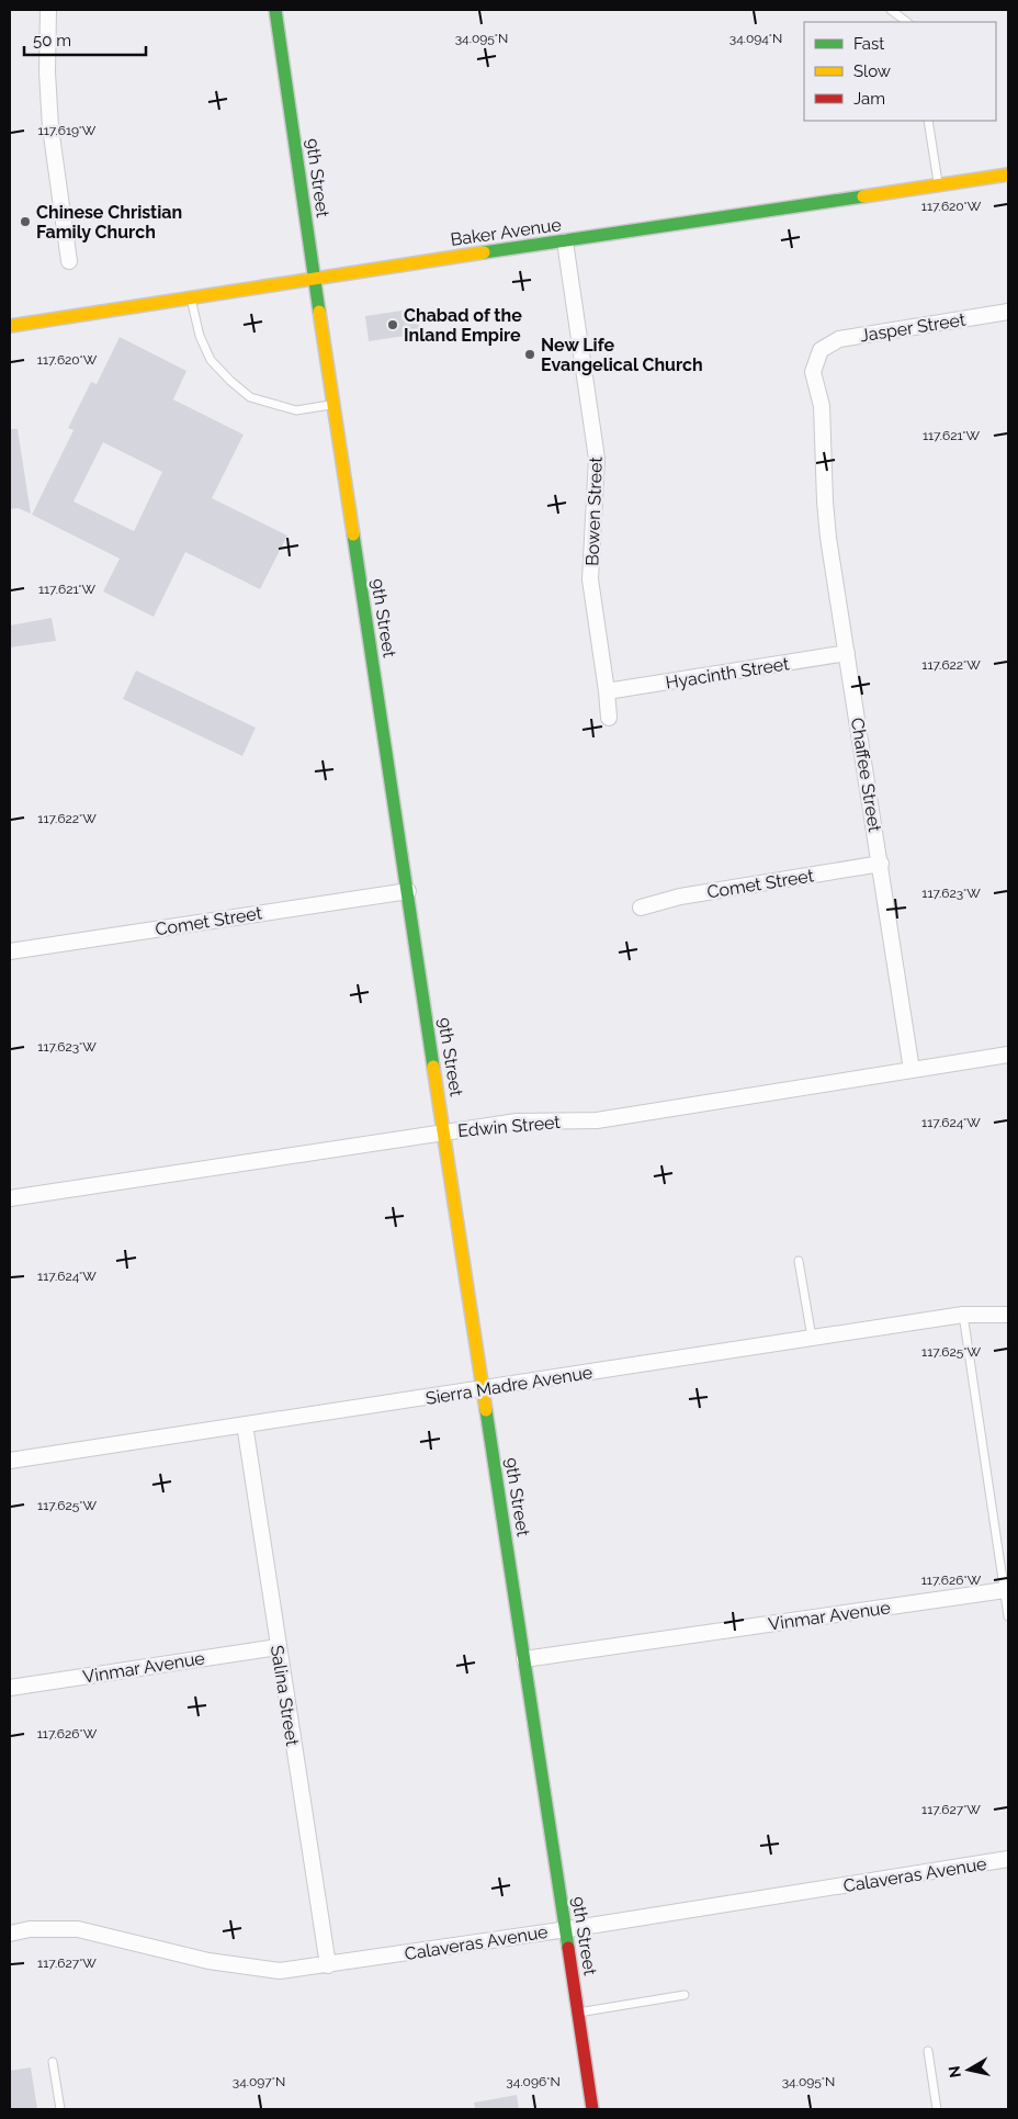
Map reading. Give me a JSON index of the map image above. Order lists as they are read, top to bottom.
{
  "streets": {
    "street": [
      "9th Street",
      "Baker Avenue",
      "Jasper Street",
      "Bowen Street",
      "Hyacinth Street",
      "Chaffee Street",
      "Comet Street",
      "Edwin Street",
      "Sierra Madre Avenue",
      "Vinmar Avenue",
      "Salina Street",
      "Calaveras Avenue"
    ]
  },
  "crossings": [
    ["9th Street", "Baker Avenue"],
    ["9th Street", "Comet Street"],
    ["9th Street", "Edwin Street"],
    ["9th Street", "Sierra Madre Avenue"],
    ["9th Street", "Vinmar Avenue"],
    ["9th Street", "Calaveras Avenue"],
    ["Baker Avenue", "Bowen Street"],
    ["Jasper Street", "Chaffee Street"],
    ["Bowen Street", "Hyacinth Street"],
    ["Hyacinth Street", "Chaffee Street"],
    ["Chaffee Street", "Comet Street"],
    ["Chaffee Street", "Edwin Street"],
    ["Sierra Madre Avenue", "Salina Street"],
    ["Vinmar Avenue", "Salina Street"],
    ["Salina Street", "Calaveras Avenue"]
  ],
  "places": ["Chinese Christian Family Church", "Chabad of the Inland Empire", "New Life Evangelical Church"],
  "legend": ["Fast", "Slow", "Jam"],
  "scale_bar": "50 m",
  "north": "left",
  "coordinates": [
    "34.095°N",
    "34.094°N",
    "117.619°W",
    "117.620°W",
    "117.621°W",
    "117.622°W",
    "117.623°W",
    "117.624°W",
    "117.625°W",
    "117.626°W",
    "117.627°W",
    "34.097°N",
    "34.096°N"
  ]
}
